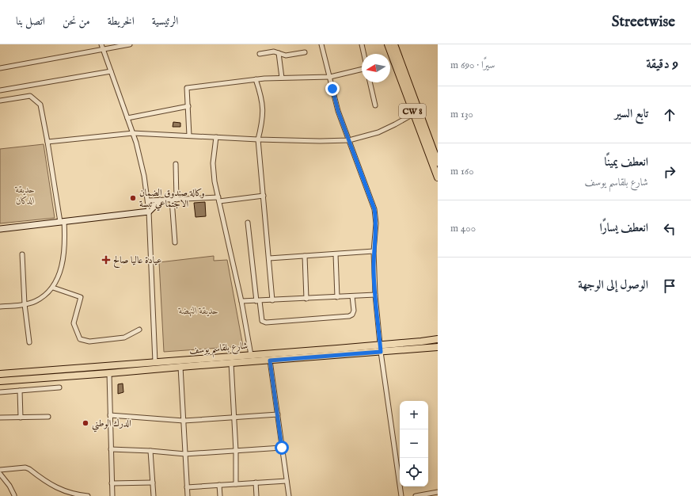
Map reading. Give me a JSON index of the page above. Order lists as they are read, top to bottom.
{
  "streets": {
    "main road": ["CW 8", "شارع بلقاسم يوسف"]
  },
  "parks": ["حديقة الدكان", "حديقة النهضة"],
  "places": {
    "other": ["وكالة صندوق الضمان الاجتماعي تبسة", "الدرك الوطني"],
    "health": ["عيادة عاليا صالح"]
  },
  "north": "left",
  "page": {
    "header": "Streetwise",
    "nav": [
      "الرئيسية",
      "الخريطة",
      "من نحن",
      "اتصل بنا"
    ],
    "heading": ["9 دقيقة", "سيرًا · 690 m"],
    "list": [
      ["تابع السير", "130 m"],
      ["انعطف يمينًا", "شارع بلقاسم يوسف", "160 m"],
      ["انعطف يسارًا", "400 m"],
      "الوصول إلى الوجهة"
    ],
    "map_buttons": ["+", "−"]
  }
}
